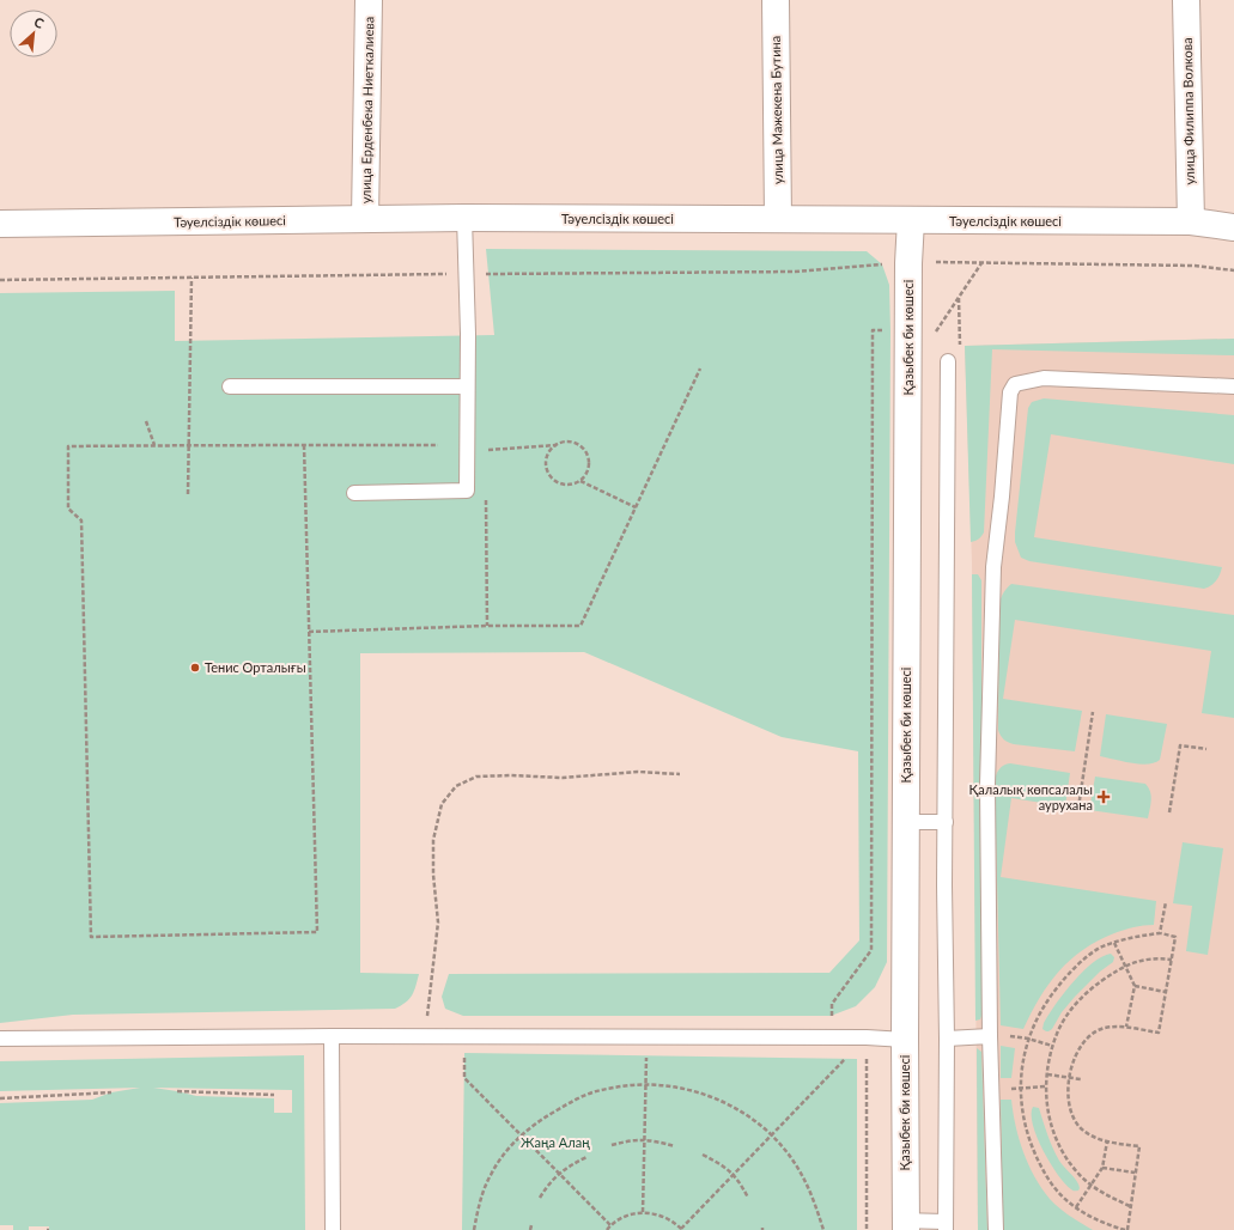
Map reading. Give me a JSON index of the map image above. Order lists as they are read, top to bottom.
{
  "streets": {
    "street": [
      "улица Ерденбека Ниеткалиева",
      "улица Мажекена Бутина",
      "улица Филиппа Волкова",
      "Тәуелсіздік көшесі",
      "Қазыбек би көшесі"
    ]
  },
  "crossings": [
    ["улица Ерденбека Ниеткалиева", "Тәуелсіздік көшесі"],
    ["улица Мажекена Бутина", "Тәуелсіздік көшесі"],
    ["улица Филиппа Волкова", "Тәуелсіздік көшесі"],
    ["Тәуелсіздік көшесі", "Қазыбек би көшесі"]
  ],
  "parks": ["Жаңа Алаң"],
  "places": {
    "other": ["Тенис Орталығы"],
    "health": ["Қалалық көпсалалы аурухана"]
  },
  "north": "top right"
}
